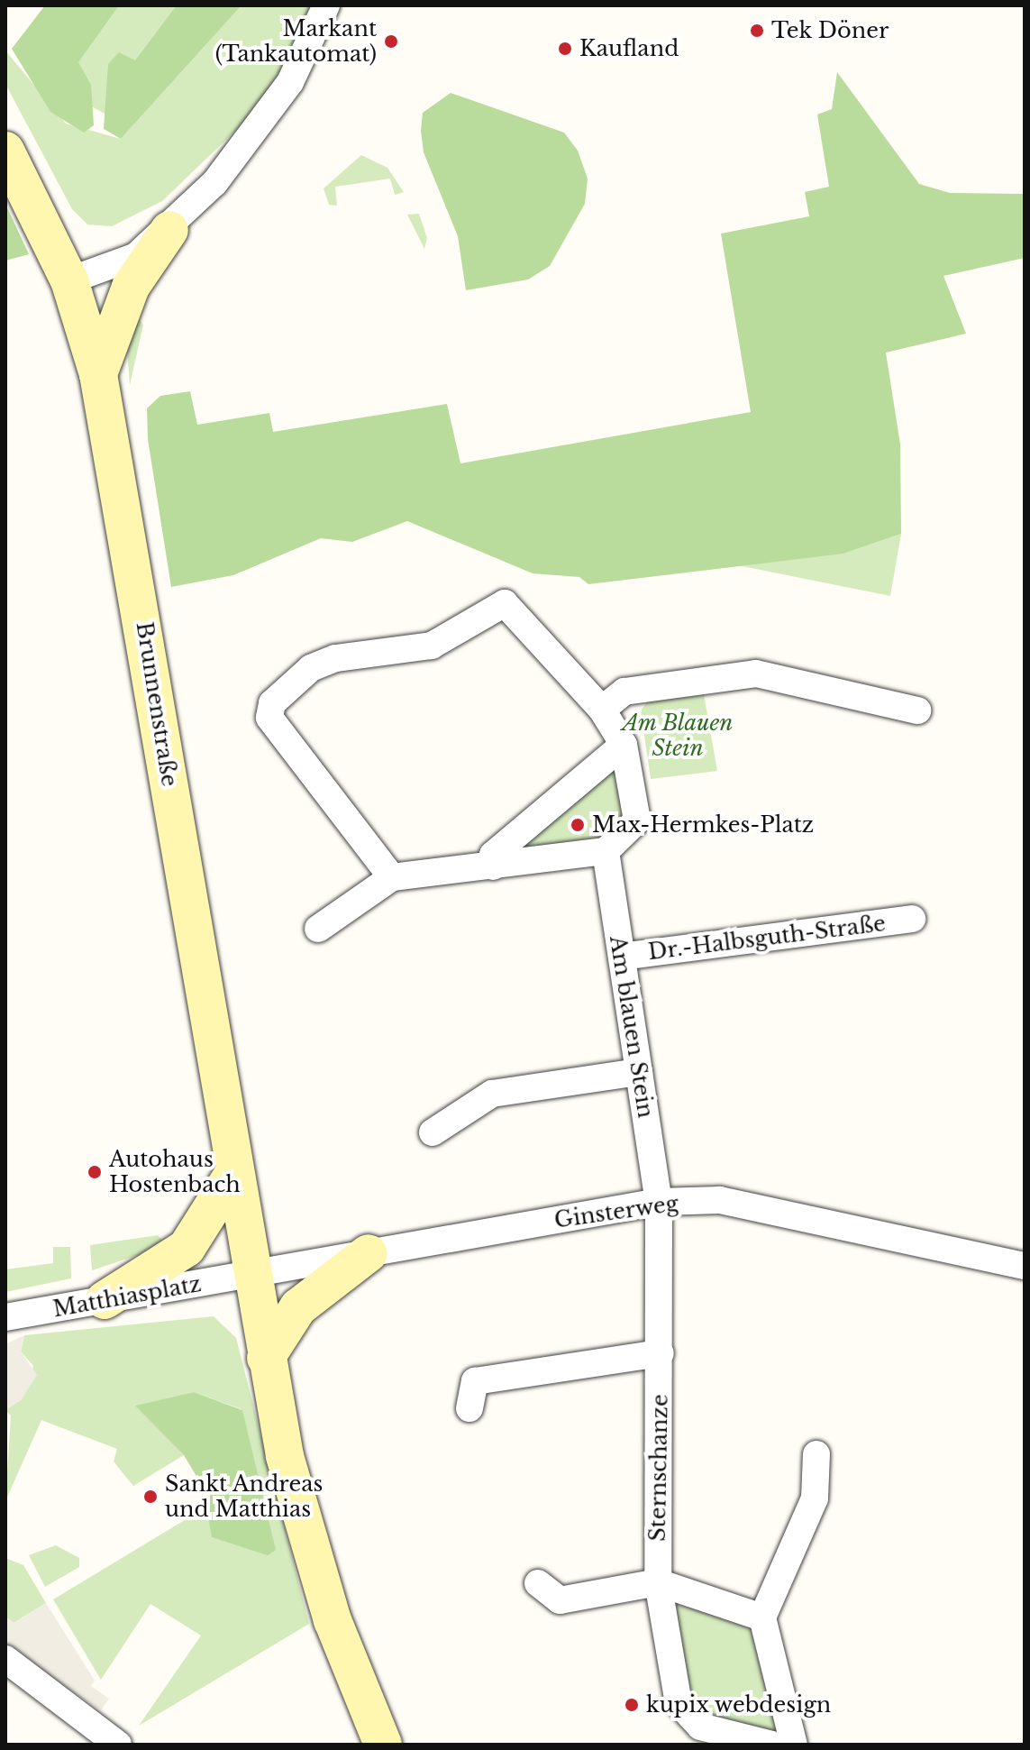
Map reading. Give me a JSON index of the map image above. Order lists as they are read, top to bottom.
{
  "streets": {
    "main road": ["Brunnenstraße"],
    "street": [
      "Dr.-Halbsguth-Straße",
      "Am blauen Stein",
      "Ginsterweg",
      "Matthiasplatz",
      "Sternschanze"
    ]
  },
  "crossings": [
    ["Brunnenstraße", "Ginsterweg"],
    ["Brunnenstraße", "Matthiasplatz"],
    ["Dr.-Halbsguth-Straße", "Am blauen Stein"],
    ["Am blauen Stein", "Ginsterweg"],
    ["Am blauen Stein", "Sternschanze"],
    ["Ginsterweg", "Matthiasplatz"],
    ["Ginsterweg", "Sternschanze"]
  ],
  "parks": ["Am Blauen Stein"],
  "places": [
    "Tek Döner",
    "Markant (Tankautomat)",
    "Kaufland",
    "Max-Hermkes-Platz",
    "Autohaus Hostenbach",
    "Sankt Andreas und Matthias",
    "kupix webdesign"
  ]
}
